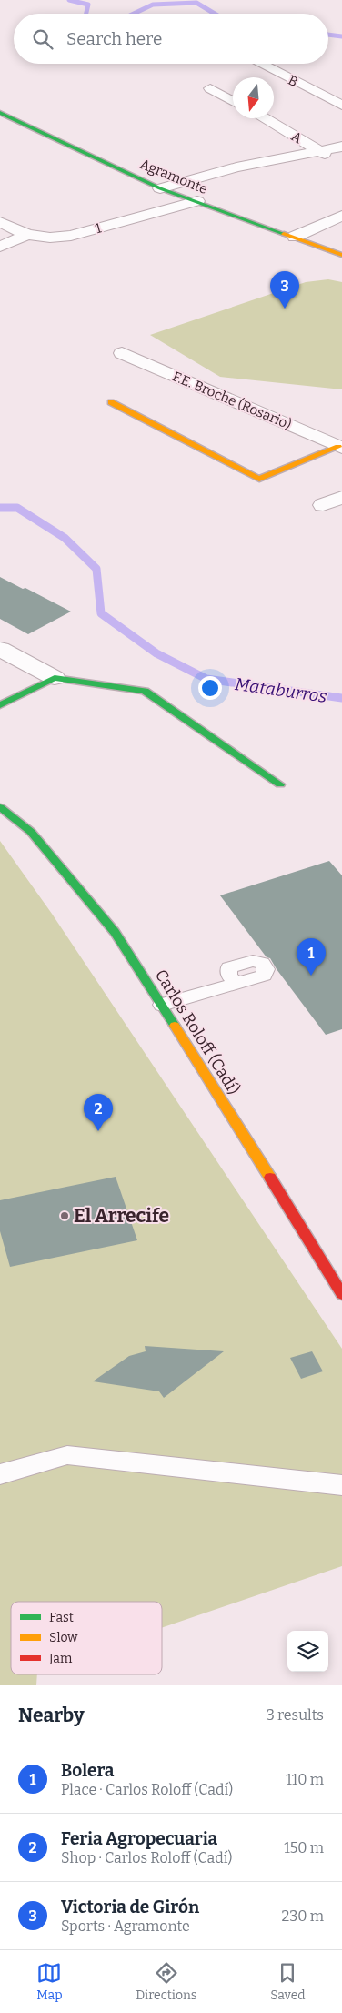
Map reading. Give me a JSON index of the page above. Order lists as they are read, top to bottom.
{
  "streets": {
    "street": [
      "B",
      "A",
      "Agramonte",
      "1",
      "F.E. Broche (Rosario)",
      "Carlos Roloff (Cadí)"
    ]
  },
  "crossings": [
    ["Agramonte", "1"]
  ],
  "water": ["Mataburros"],
  "places": ["El Arrecife"],
  "legend": ["Fast", "Slow", "Jam"],
  "north": "bottom",
  "page": {
    "search": "Search here",
    "pins": ["3", "1", "2"],
    "heading": ["Nearby", "3 results"],
    "list": [
      {
        "mark": "1",
        "name": "Bolera",
        "note": "Place · Carlos Roloff (Cadí)",
        "value": "110 m"
      },
      {
        "mark": "2",
        "name": "Feria Agropecuaria",
        "note": "Shop · Carlos Roloff (Cadí)",
        "value": "150 m"
      },
      {
        "mark": "3",
        "name": "Victoria de Girón",
        "note": "Sports · Agramonte",
        "value": "230 m"
      }
    ],
    "nav": ["Map", "Directions", "Saved"]
  }
}
